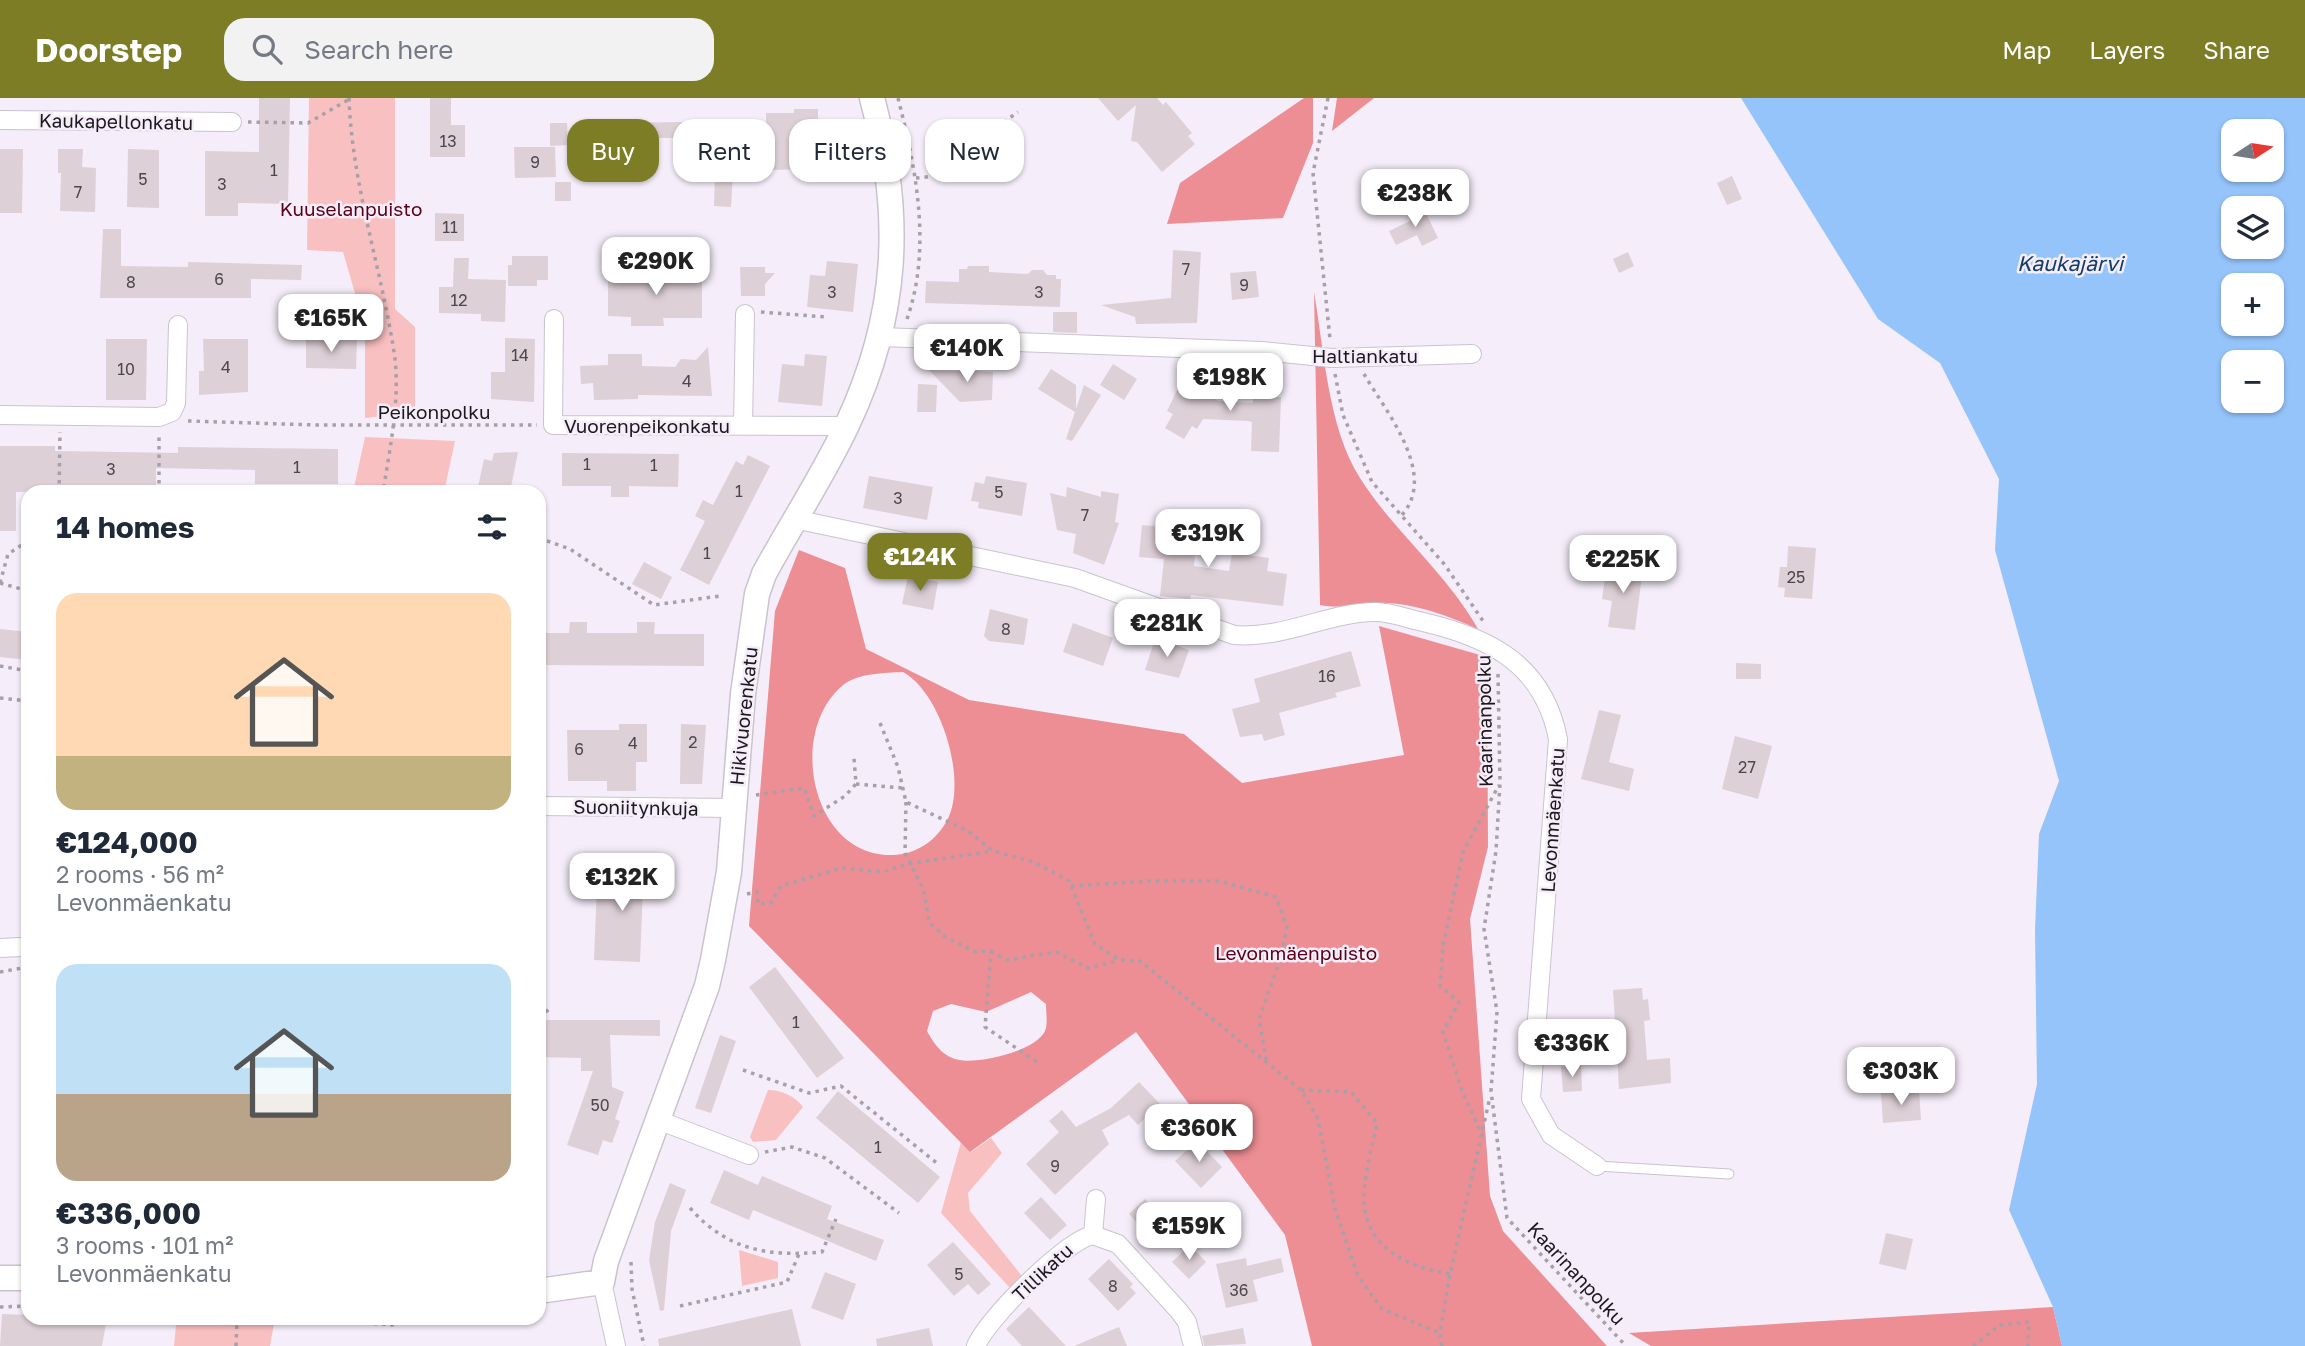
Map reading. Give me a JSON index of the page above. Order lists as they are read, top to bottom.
{
  "streets": {
    "street": [
      "Kaukapellonkatu",
      "Haltiankatu",
      "Vuorenpeikonkatu",
      "Hikivuorenkatu",
      "Suoniitynkuja",
      "Levonmäenkatu",
      "Tillikatu"
    ],
    "path": ["Peikonpolku", "Kaarinanpolku"]
  },
  "crossings": [
    ["Haltiankatu", "Hikivuorenkatu"],
    ["Haltiankatu", "Kaarinanpolku"],
    ["Peikonpolku", "Vuorenpeikonkatu"],
    ["Vuorenpeikonkatu", "Hikivuorenkatu"],
    ["Hikivuorenkatu", "Suoniitynkuja"],
    ["Hikivuorenkatu", "Levonmäenkatu"],
    ["Kaarinanpolku", "Levonmäenkatu"]
  ],
  "water": ["Kaukajärvi"],
  "parks": ["Kuuselanpuisto", "Levonmäenpuisto"],
  "house_numbers": [
    "13",
    "9",
    "1",
    "5",
    "3",
    "7",
    "11",
    "7",
    "6",
    "8",
    "9",
    "3",
    "3",
    "12",
    "14",
    "4",
    "10",
    "4",
    "1",
    "1",
    "1",
    "3",
    "1",
    "5",
    "3",
    "7",
    "1",
    "25",
    "8",
    "16",
    "2",
    "4",
    "6",
    "27",
    "1",
    "50",
    "1",
    "9",
    "5",
    "8",
    "36"
  ],
  "north": "right",
  "page": {
    "header": "Doorstep",
    "search": "Search here",
    "nav": ["Map", "Layers", "Share"],
    "map_buttons": ["+", "−"],
    "chip": [
      "Buy",
      "Rent",
      "Filters",
      "New"
    ],
    "price": [
      "€238K",
      "€290K",
      "€165K",
      "€140K",
      "€198K",
      "€319K",
      "€124K",
      "€225K",
      "€281K",
      "€132K",
      "€336K",
      "€303K",
      "€360K",
      "€159K"
    ],
    "heading": "14 homes",
    "list": [
      {
        "name": "€124,000",
        "note": "2 rooms · 56 m² · Levonmäenkatu"
      },
      {
        "name": "€336,000",
        "note": "3 rooms · 101 m² · Levonmäenkatu"
      }
    ]
  }
}
